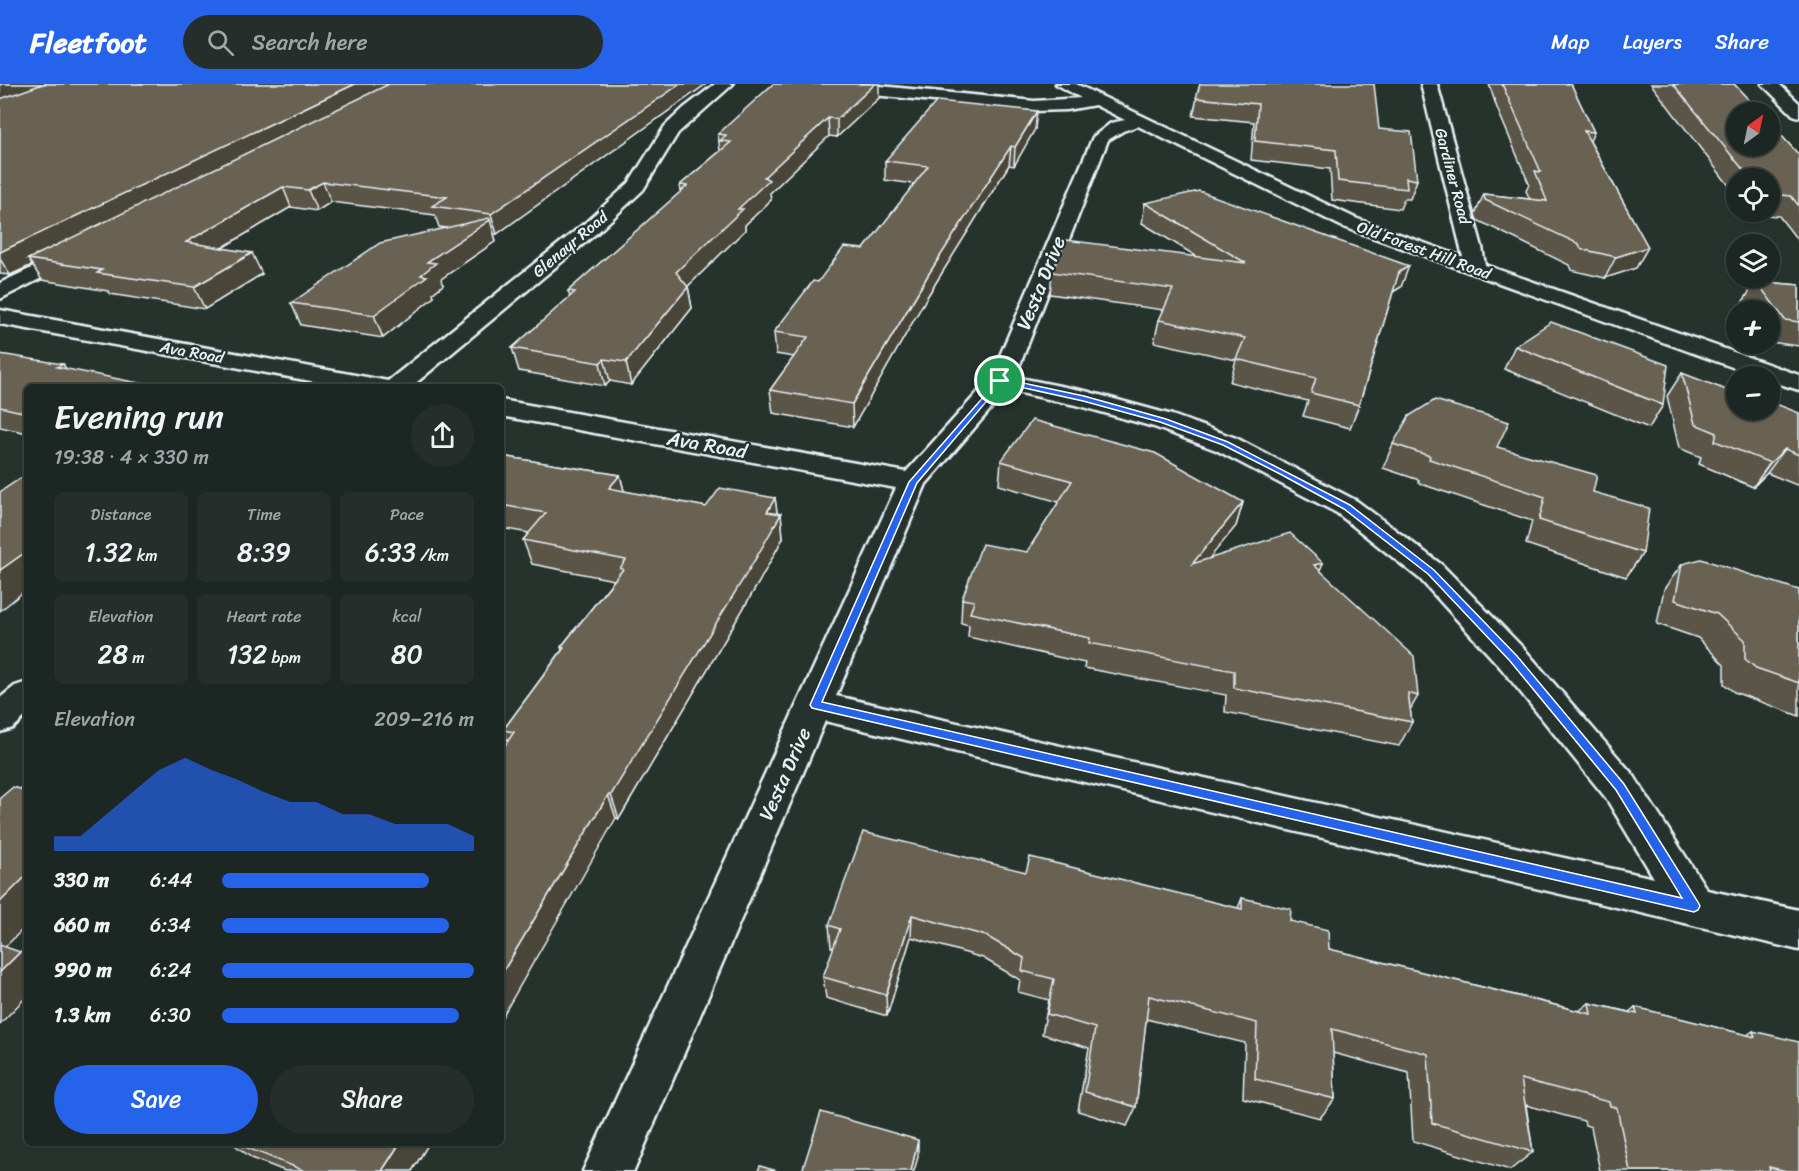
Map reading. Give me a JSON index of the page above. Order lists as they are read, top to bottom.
{
  "streets": {
    "street": [
      "Gardiner Road",
      "Glenayr Road",
      "Old Forest Hill Road",
      "Vesta Drive",
      "Ava Road"
    ]
  },
  "crossings": [
    ["Gardiner Road", "Old Forest Hill Road"],
    ["Old Forest Hill Road", "Vesta Drive"],
    ["Vesta Drive", "Ava Road"]
  ],
  "north": "top right",
  "page": {
    "header": "Fleetfoot",
    "search": "Search here",
    "nav": ["Map", "Layers", "Share"],
    "map_buttons": ["+", "−"],
    "heading": ["Evening run", "19:38 · 4 × 330 m"],
    "stats": [
      ["Distance", "1.32 km"],
      ["Time", "8:39"],
      ["Pace", "6:33 /km"],
      ["Elevation", "28 m"],
      ["Heart rate", "132 bpm"],
      ["kcal", "80"]
    ],
    "chart": ["Elevation", "209–216 m"],
    "list": [
      {
        "name": "330 m",
        "note": "6:44"
      },
      {
        "name": "660 m",
        "note": "6:34"
      },
      {
        "name": "990 m",
        "note": "6:24"
      },
      {
        "name": "1.3 km",
        "note": "6:30"
      }
    ],
    "buttons": ["Save", "Share"]
  }
}
